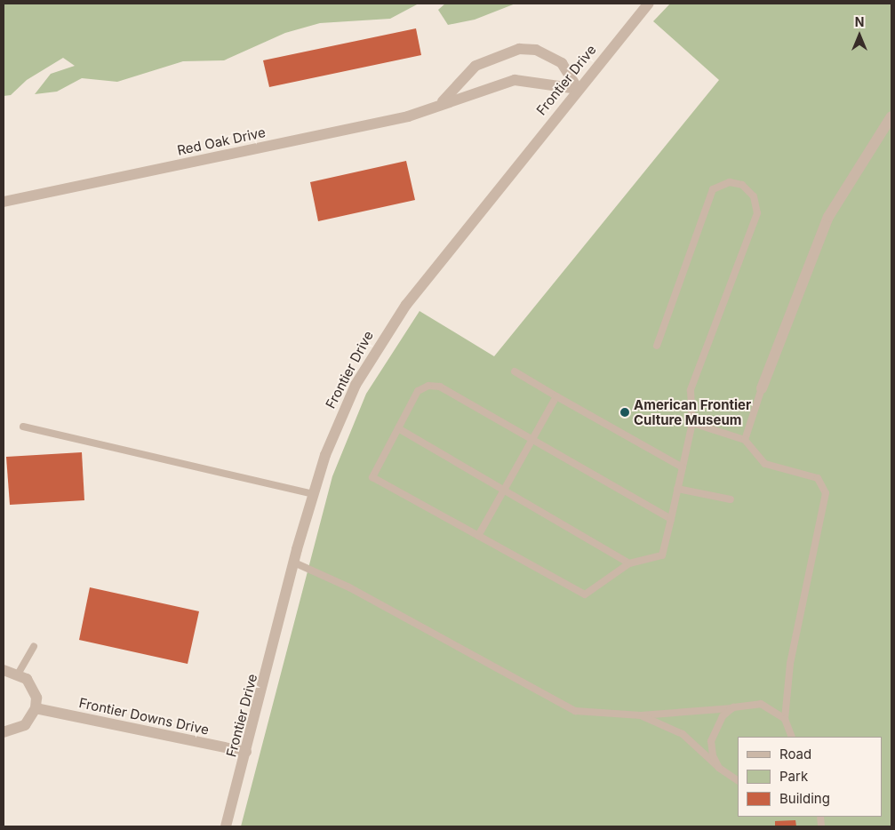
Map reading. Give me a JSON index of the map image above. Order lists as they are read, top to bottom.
{
  "streets": {
    "street": ["Frontier Drive", "Red Oak Drive", "Frontier Downs Drive"]
  },
  "crossings": [
    ["Frontier Drive", "Red Oak Drive"],
    ["Frontier Drive", "Frontier Downs Drive"]
  ],
  "places": ["American Frontier Culture Museum"],
  "legend": ["Road", "Park", "Building"],
  "north": "top"
}
